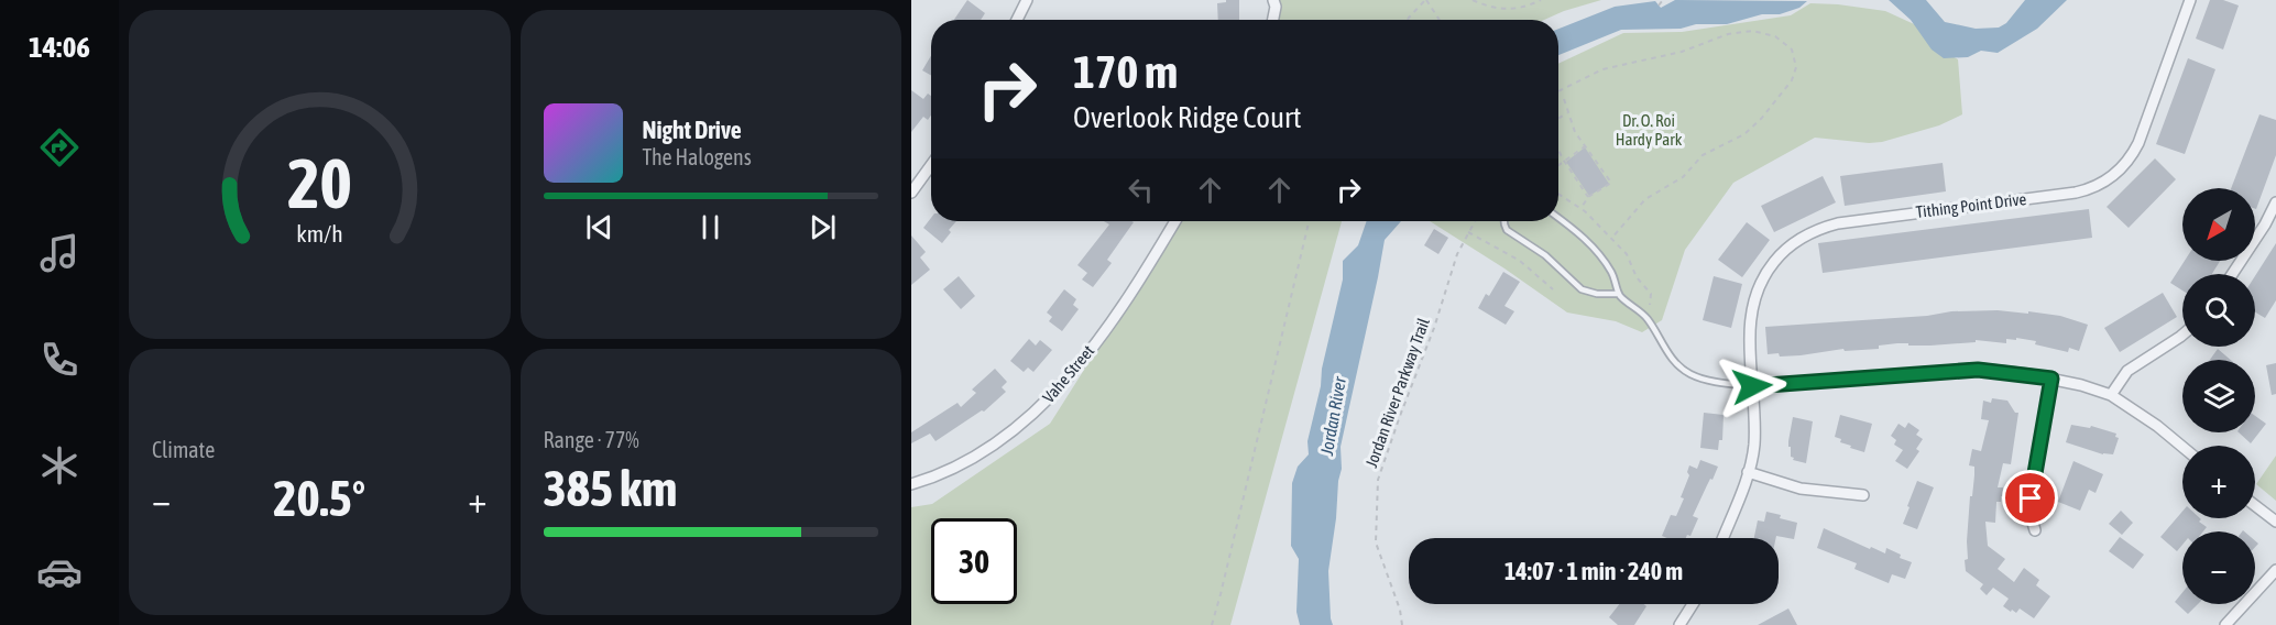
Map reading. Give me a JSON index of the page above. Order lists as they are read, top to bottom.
{
  "streets": {
    "street": ["Tithing Point Drive", "Vahe Street"],
    "path": ["Jordan River Parkway Trail"]
  },
  "water": ["Jordan River"],
  "parks": ["Dr. O. Roi Hardy Park"],
  "north": "bottom left",
  "page": {
    "tabs": "14:06",
    "turn": ["170 m", "Overlook Ridge Court"],
    "song": ["Night Drive", "The Halogens"],
    "map_buttons": ["+", "−"],
    "tile": [
      "Climate",
      ["Range · 77%", "385 km"]
    ],
    "heat": ["−", "20.5°", "+"],
    "limit": "30",
    "trip": "14:07 · 1 min · 240 m",
    "gauge": ["20", "km/h"]
  }
}
